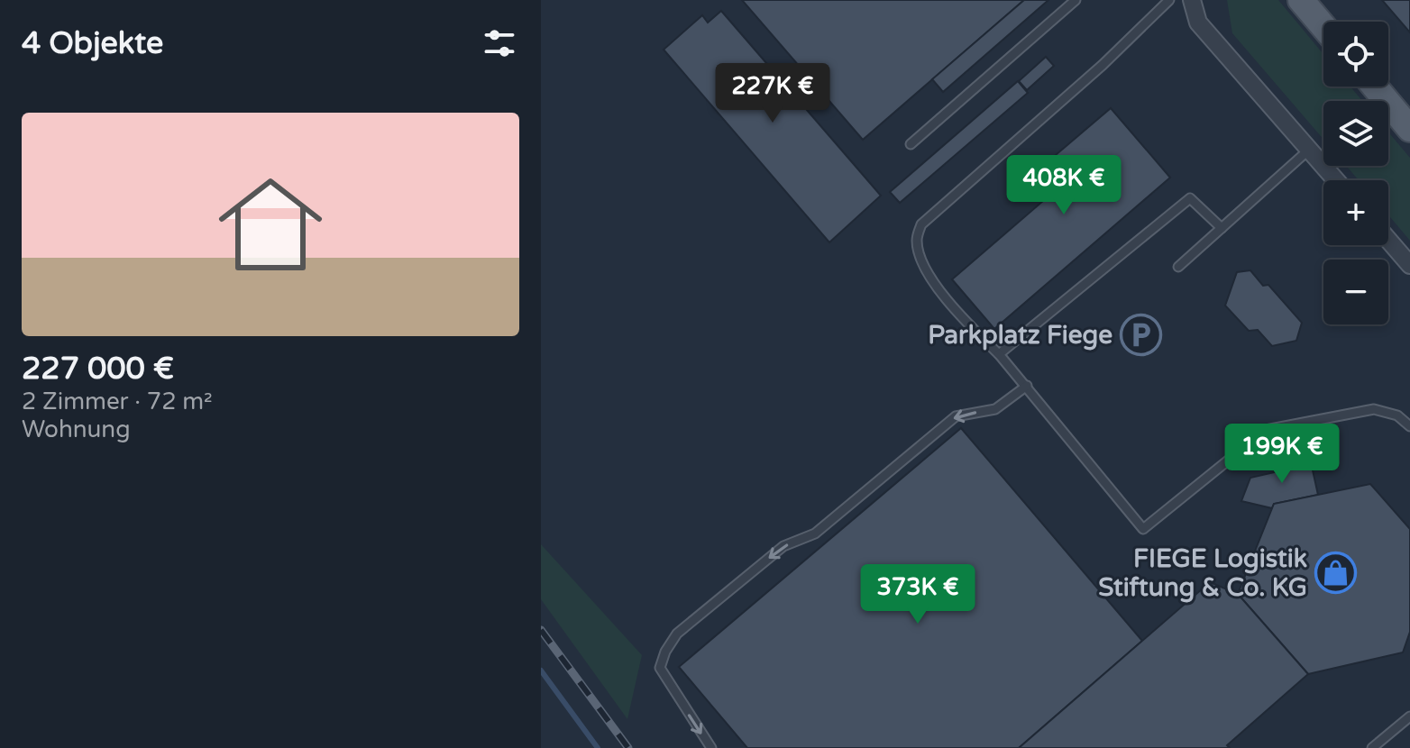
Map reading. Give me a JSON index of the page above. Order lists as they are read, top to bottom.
{
  "places": {
    "parking": ["Parkplatz Fiege"],
    "shop": ["FIEGE Logistik Stiftung & Co. KG"]
  },
  "page": {
    "heading": "4 Objekte",
    "map_buttons": ["+", "−"],
    "price": [
      "227K €",
      "408K €",
      "199K €",
      "373K €"
    ],
    "list": [
      {
        "name": "227 000 €",
        "note": "2 Zimmer · 72 m² · Wohnung"
      }
    ]
  }
}
